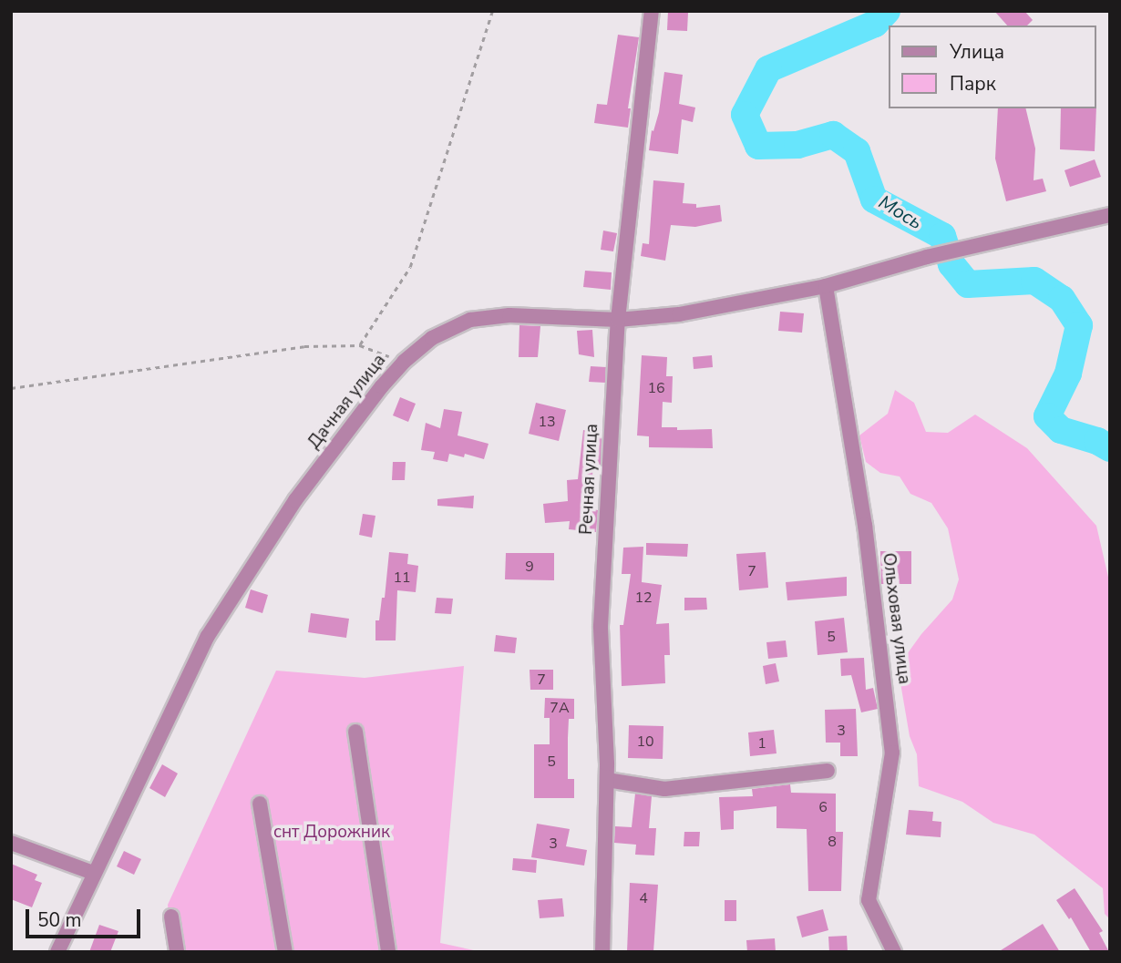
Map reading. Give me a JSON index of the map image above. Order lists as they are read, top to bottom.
{
  "streets": {
    "street": ["Дачная улица", "Речная улица", "Ольховая улица"]
  },
  "crossings": [
    ["Дачная улица", "Речная улица"],
    ["Дачная улица", "Ольховая улица"]
  ],
  "water": ["Мось"],
  "parks": ["снт Дорожник"],
  "house_numbers": [
    "16",
    "13",
    "9",
    "7",
    "11",
    "12",
    "5",
    "7",
    "7А",
    "3",
    "10",
    "1",
    "5",
    "6",
    "8",
    "3",
    "4"
  ],
  "legend": ["Улица", "Парк"],
  "scale_bar": "50 m"
}
